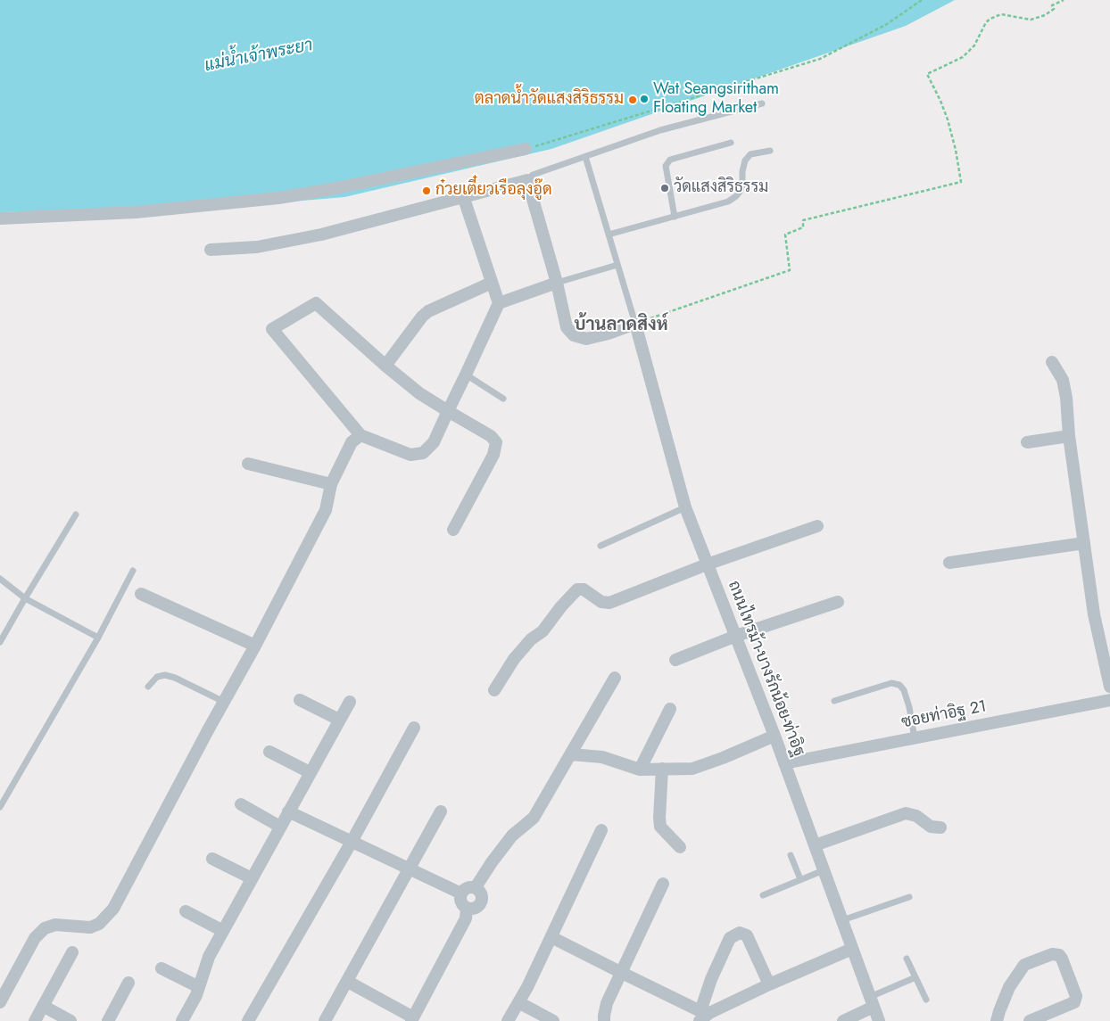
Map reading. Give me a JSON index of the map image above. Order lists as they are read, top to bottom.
{
  "streets": {
    "street": ["ถนนไทรม้า-บางรักน้อย-ท่าอิฐ", "ซอยท่าอิฐ 21"]
  },
  "crossings": [
    ["ถนนไทรม้า-บางรักน้อย-ท่าอิฐ", "ซอยท่าอิฐ 21"]
  ],
  "districts": ["บ้านลาดสิงห์"],
  "water": ["แม่น้ำเจ้าพระยา"],
  "places": [
    "Wat Seangsiritham Floating Market",
    "ตลาดน้ำวัดแสงสิริธรรม",
    "วัดแสงสิริธรรม",
    "ก๋วยเตี๋ยวเรือลุงอู๊ด"
  ]
}
